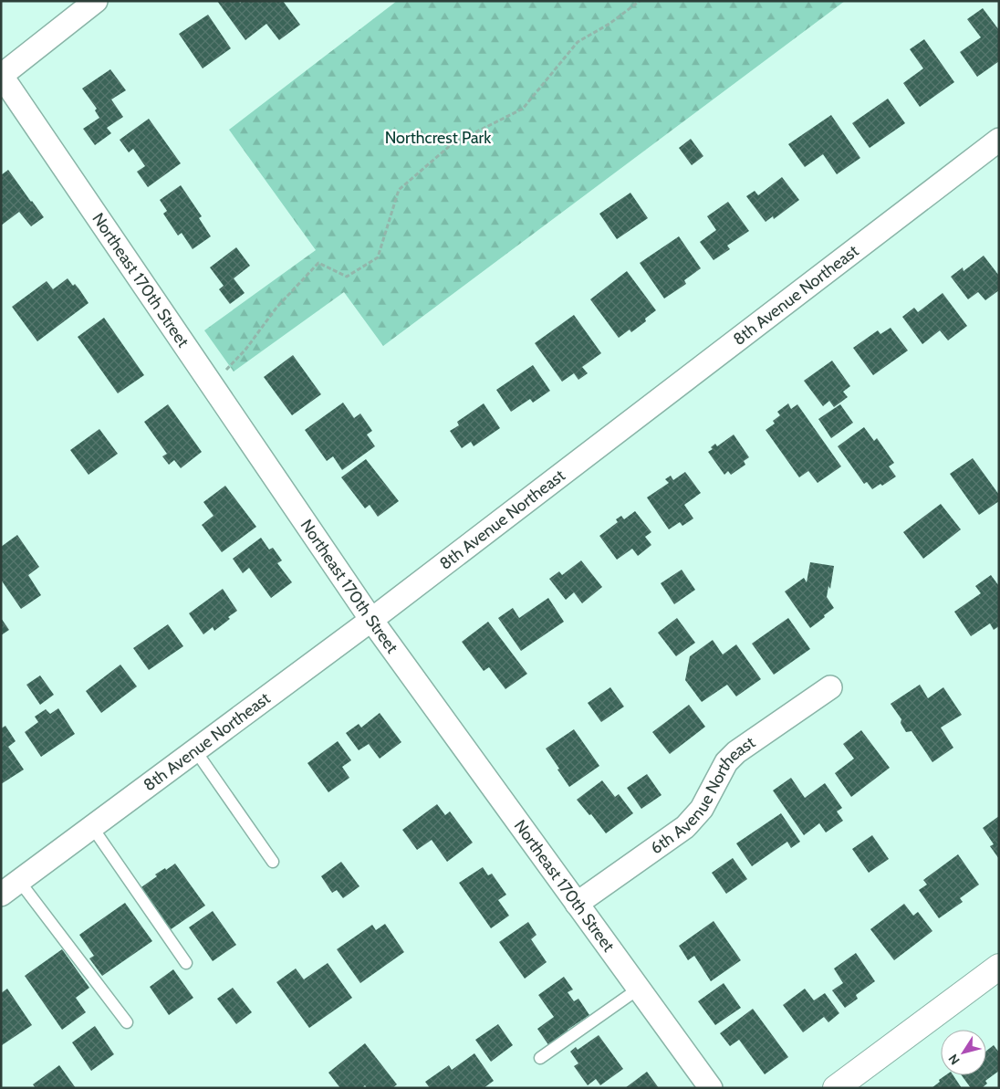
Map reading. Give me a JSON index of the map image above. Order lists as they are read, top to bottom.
{
  "streets": {
    "street": ["Northeast 170th Street", "8th Avenue Northeast", "6th Avenue Northeast"]
  },
  "crossings": [
    ["Northeast 170th Street", "8th Avenue Northeast"],
    ["Northeast 170th Street", "6th Avenue Northeast"]
  ],
  "parks": ["Northcrest Park"],
  "north": "bottom left"
}
